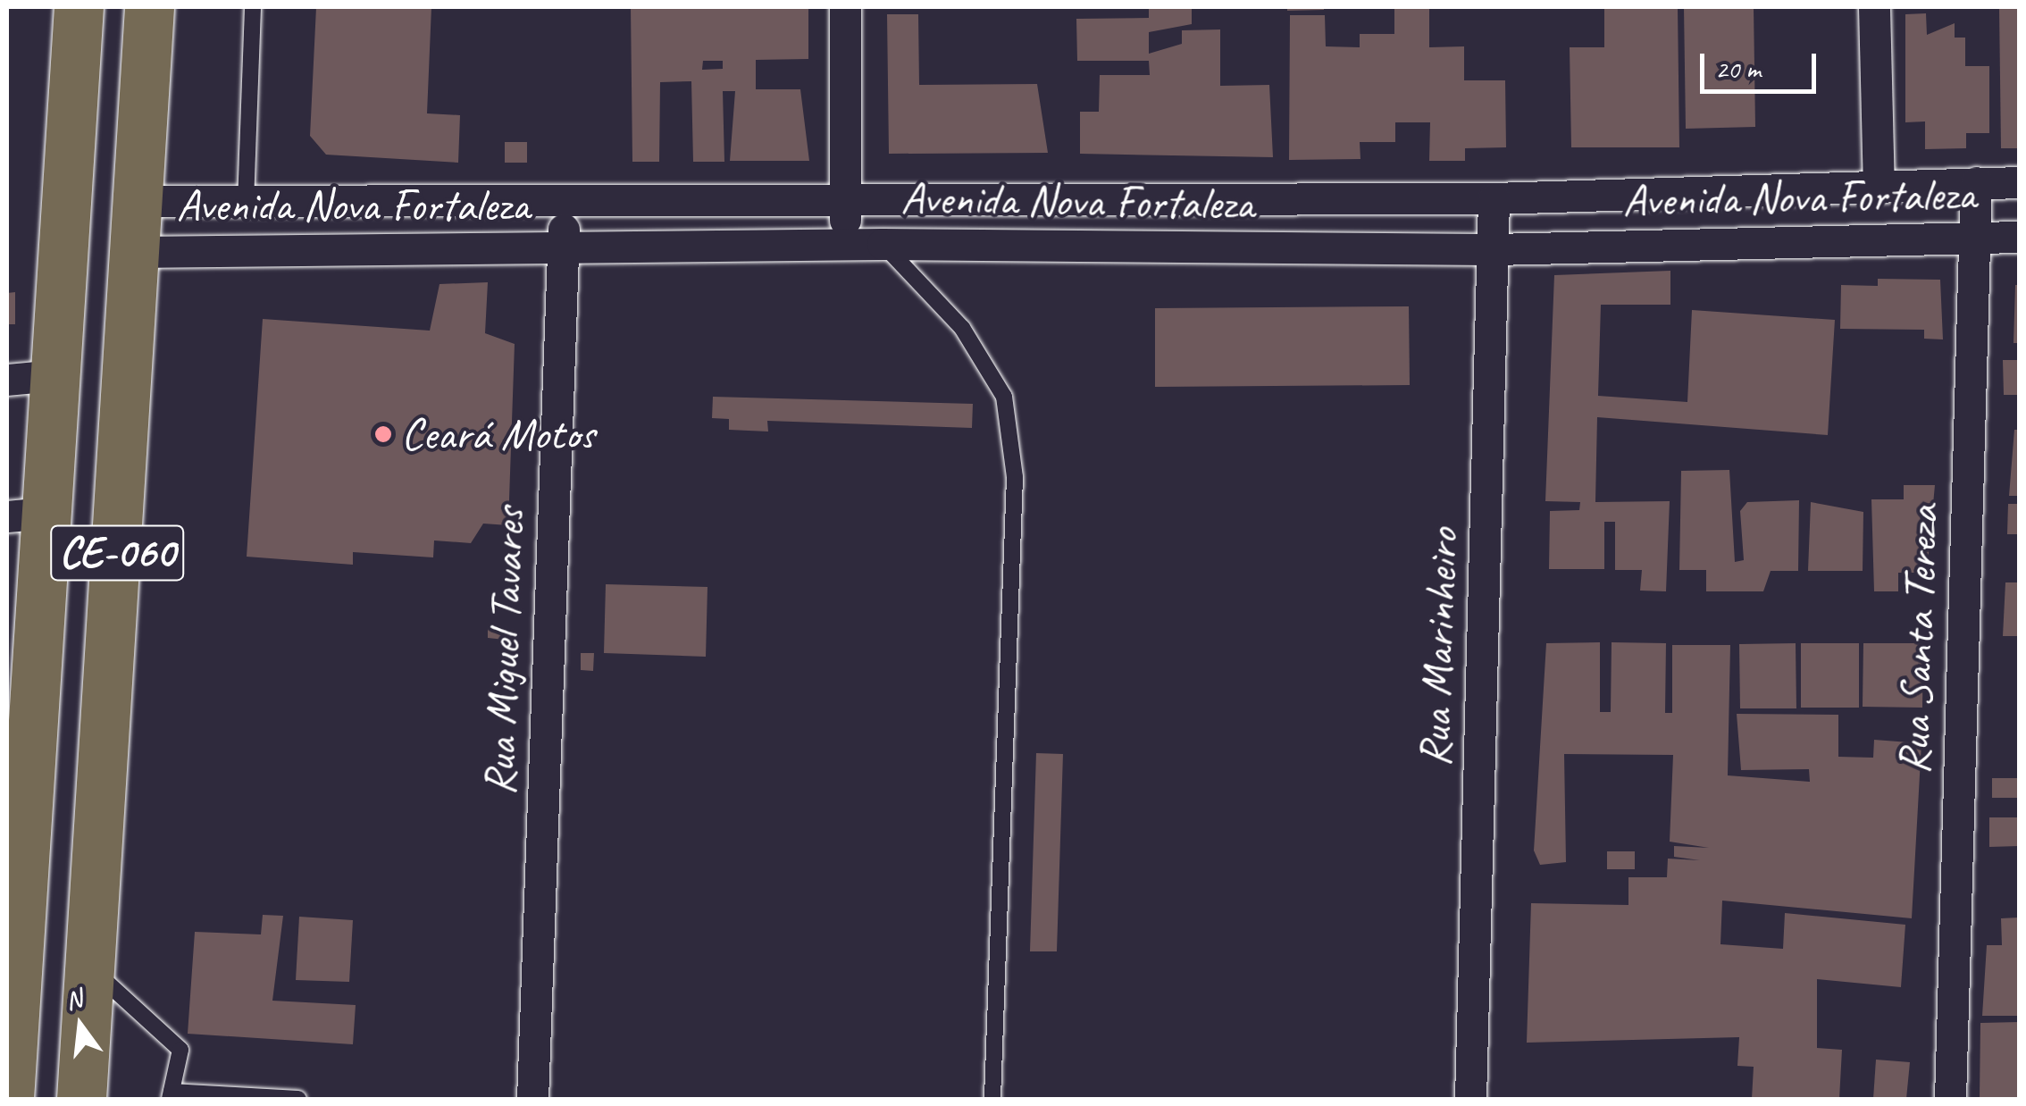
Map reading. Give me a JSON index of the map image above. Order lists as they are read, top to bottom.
{
  "streets": {
    "highway": ["CE-060"],
    "street": [
      "Avenida Nova Fortaleza",
      "Rua Santa Tereza",
      "Rua Marinheiro",
      "Rua Miguel Tavares"
    ]
  },
  "crossings": [
    ["Avenida Nova Fortaleza", "CE-060"],
    ["Avenida Nova Fortaleza", "Rua Santa Tereza"],
    ["Avenida Nova Fortaleza", "Rua Marinheiro"],
    ["Avenida Nova Fortaleza", "Rua Miguel Tavares"]
  ],
  "places": ["Ceará Motos"],
  "scale_bar": "20 m",
  "north": "top"
}
